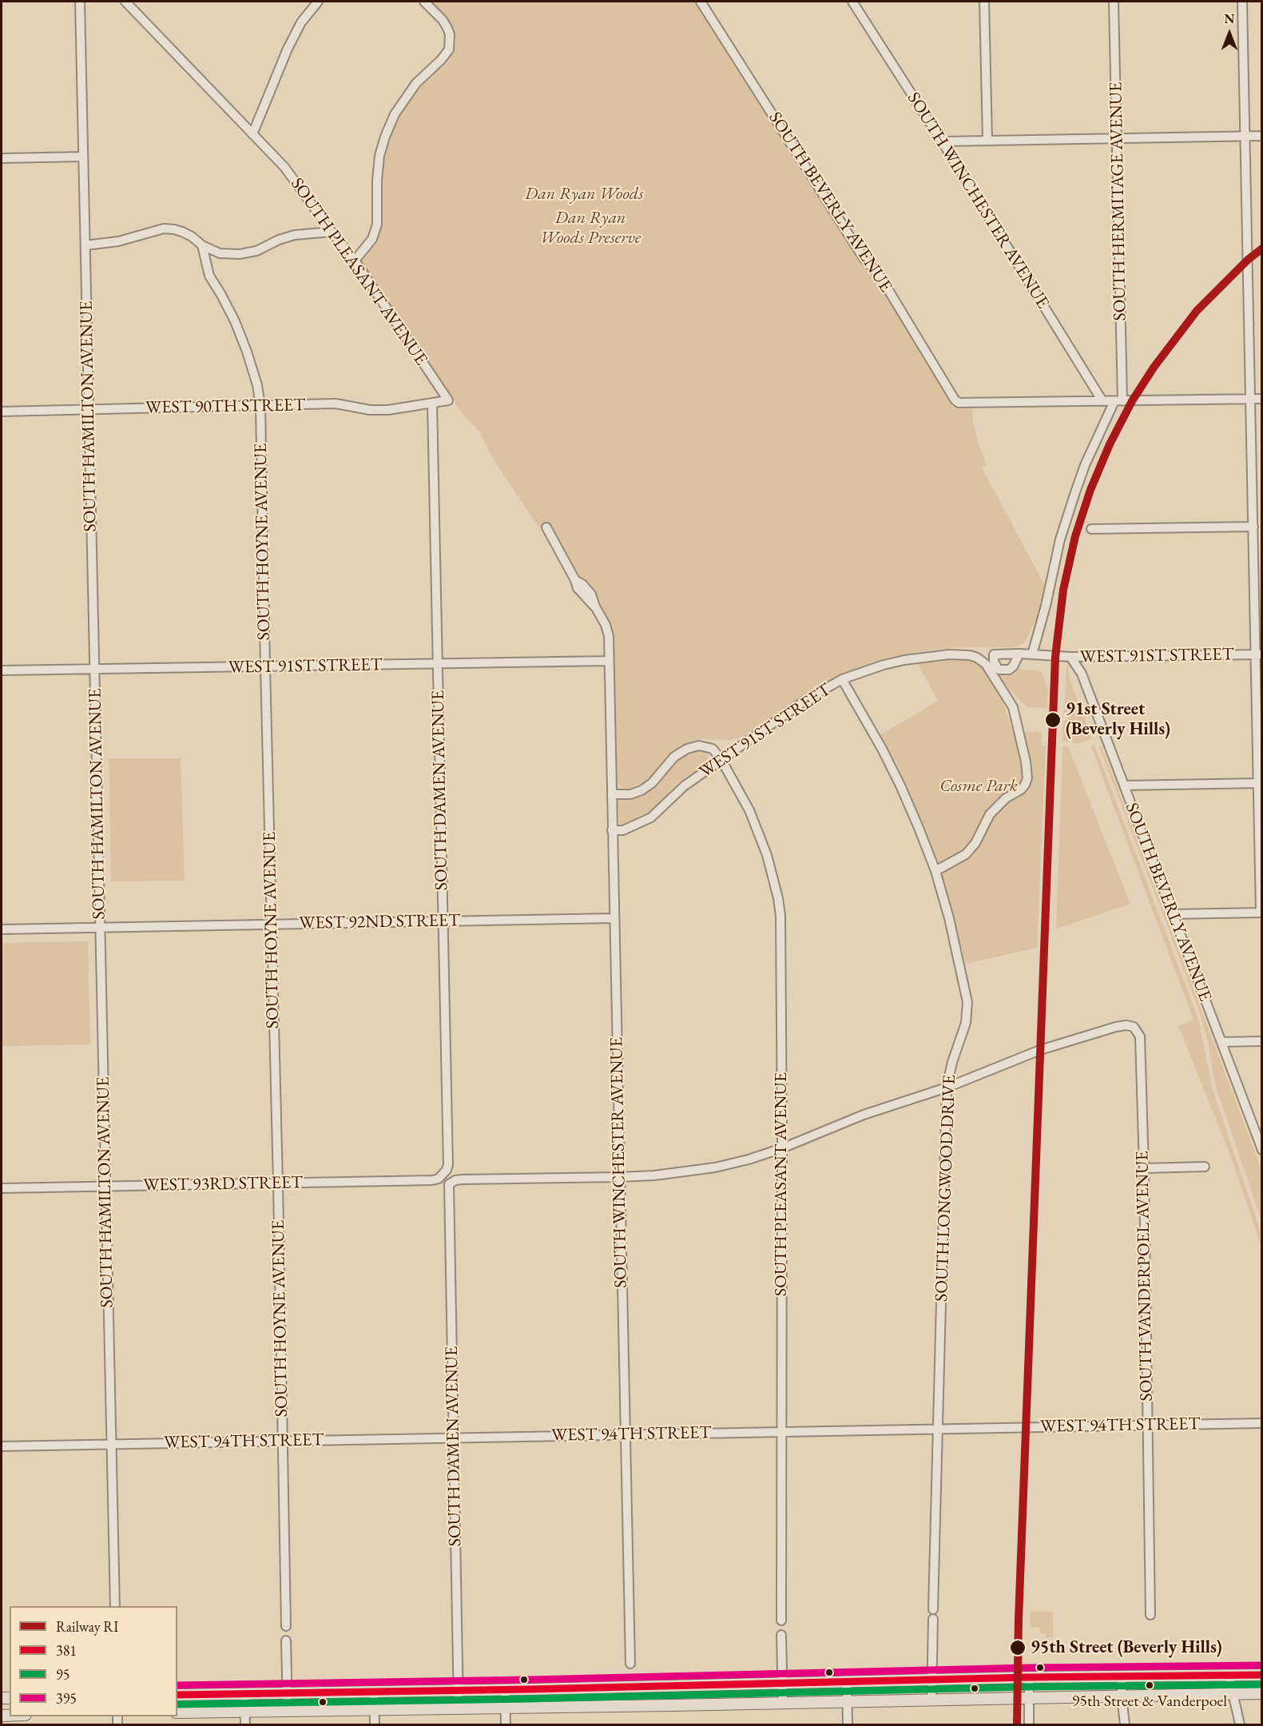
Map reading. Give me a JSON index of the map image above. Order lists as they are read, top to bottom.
{
  "streets": {
    "street": [
      "SOUTH WINCHESTER AVENUE",
      "SOUTH HERMITAGE AVENUE",
      "SOUTH BEVERLY AVENUE",
      "SOUTH PLEASANT AVENUE",
      "WEST 90TH STREET",
      "SOUTH HAMILTON AVENUE",
      "SOUTH HOYNE AVENUE",
      "WEST 91ST STREET",
      "SOUTH DAMEN AVENUE",
      "WEST 92ND STREET",
      "WEST 93RD STREET",
      "SOUTH LONGWOOD DRIVE",
      "SOUTH VANDERPOEL AVENUE",
      "WEST 94TH STREET"
    ]
  },
  "crossings": [
    ["SOUTH WINCHESTER AVENUE", "SOUTH BEVERLY AVENUE"],
    ["SOUTH WINCHESTER AVENUE", "WEST 91ST STREET"],
    ["SOUTH WINCHESTER AVENUE", "SOUTH DAMEN AVENUE"],
    ["SOUTH WINCHESTER AVENUE", "WEST 92ND STREET"],
    ["SOUTH WINCHESTER AVENUE", "WEST 94TH STREET"],
    ["SOUTH HERMITAGE AVENUE", "WEST 91ST STREET"],
    ["SOUTH BEVERLY AVENUE", "WEST 91ST STREET"],
    ["SOUTH PLEASANT AVENUE", "WEST 90TH STREET"],
    ["SOUTH PLEASANT AVENUE", "WEST 91ST STREET"],
    ["SOUTH PLEASANT AVENUE", "WEST 94TH STREET"],
    ["WEST 90TH STREET", "SOUTH HAMILTON AVENUE"],
    ["WEST 90TH STREET", "SOUTH HOYNE AVENUE"],
    ["WEST 90TH STREET", "SOUTH DAMEN AVENUE"],
    ["SOUTH HAMILTON AVENUE", "WEST 91ST STREET"],
    ["SOUTH HAMILTON AVENUE", "WEST 92ND STREET"],
    ["SOUTH HAMILTON AVENUE", "WEST 93RD STREET"],
    ["SOUTH HAMILTON AVENUE", "WEST 94TH STREET"],
    ["SOUTH HOYNE AVENUE", "WEST 91ST STREET"],
    ["SOUTH HOYNE AVENUE", "WEST 92ND STREET"],
    ["SOUTH HOYNE AVENUE", "WEST 93RD STREET"],
    ["SOUTH HOYNE AVENUE", "WEST 94TH STREET"],
    ["WEST 91ST STREET", "SOUTH DAMEN AVENUE"],
    ["WEST 91ST STREET", "SOUTH LONGWOOD DRIVE"],
    ["SOUTH DAMEN AVENUE", "WEST 92ND STREET"],
    ["SOUTH DAMEN AVENUE", "WEST 93RD STREET"],
    ["SOUTH DAMEN AVENUE", "WEST 94TH STREET"],
    ["SOUTH LONGWOOD DRIVE", "SOUTH VANDERPOEL AVENUE"],
    ["SOUTH LONGWOOD DRIVE", "WEST 94TH STREET"],
    ["SOUTH VANDERPOEL AVENUE", "WEST 94TH STREET"]
  ],
  "parks": ["Dan Ryan Woods", "Dan Ryan Woods Preserve", "Cosme Park"],
  "places": ["91st Street (Beverly Hills)", "95th Street (Beverly Hills)", "95th Street & Vanderpoel"],
  "lines": [
    "rail line RI",
    "transit line 395",
    "transit line 381",
    "transit line 95"
  ],
  "legend": [
    "Railway RI",
    "381",
    "95",
    "395"
  ],
  "north": "top"
}
